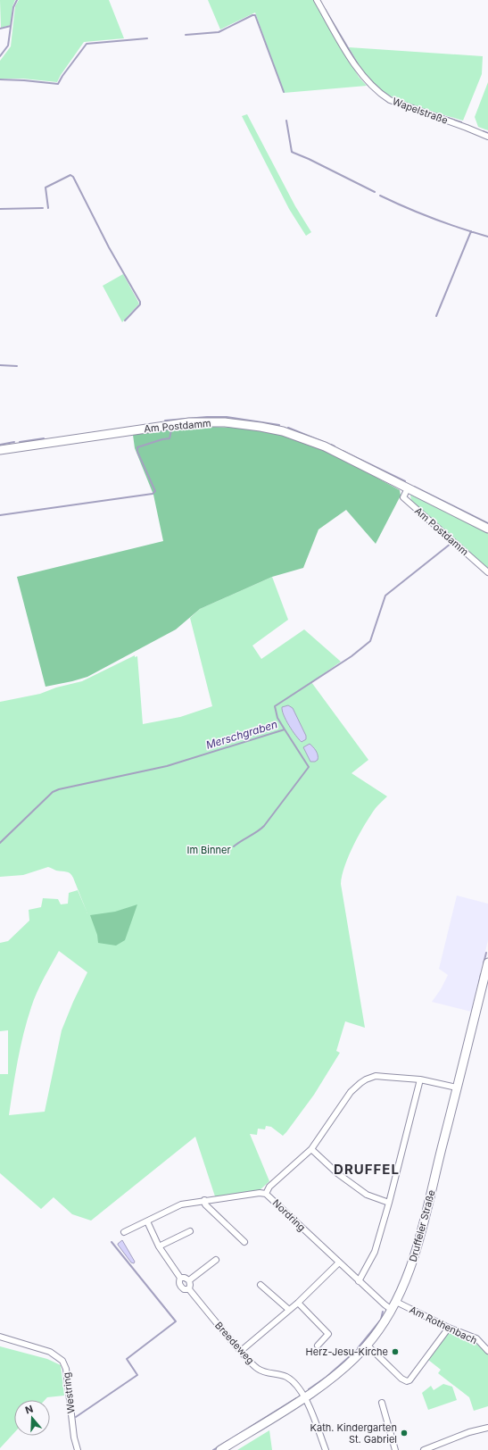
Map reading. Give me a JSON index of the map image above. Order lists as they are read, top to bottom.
{
  "streets": {
    "street": [
      "Wapelstraße",
      "Am Postdamm",
      "Nordring",
      "Druffeler Straße",
      "Am Rothenbach",
      "Breedeweg",
      "Westring"
    ]
  },
  "crossings": [
    ["Nordring", "Druffeler Straße"],
    ["Druffeler Straße", "Am Rothenbach"],
    ["Druffeler Straße", "Breedeweg"]
  ],
  "districts": ["DRUFFEL"],
  "water": ["Merschgraben"],
  "parks": ["Im Binner"],
  "places": ["Herz-Jesu-Kirche", "Kath. Kindergarten St. Gabriel"],
  "north": "top"
}
